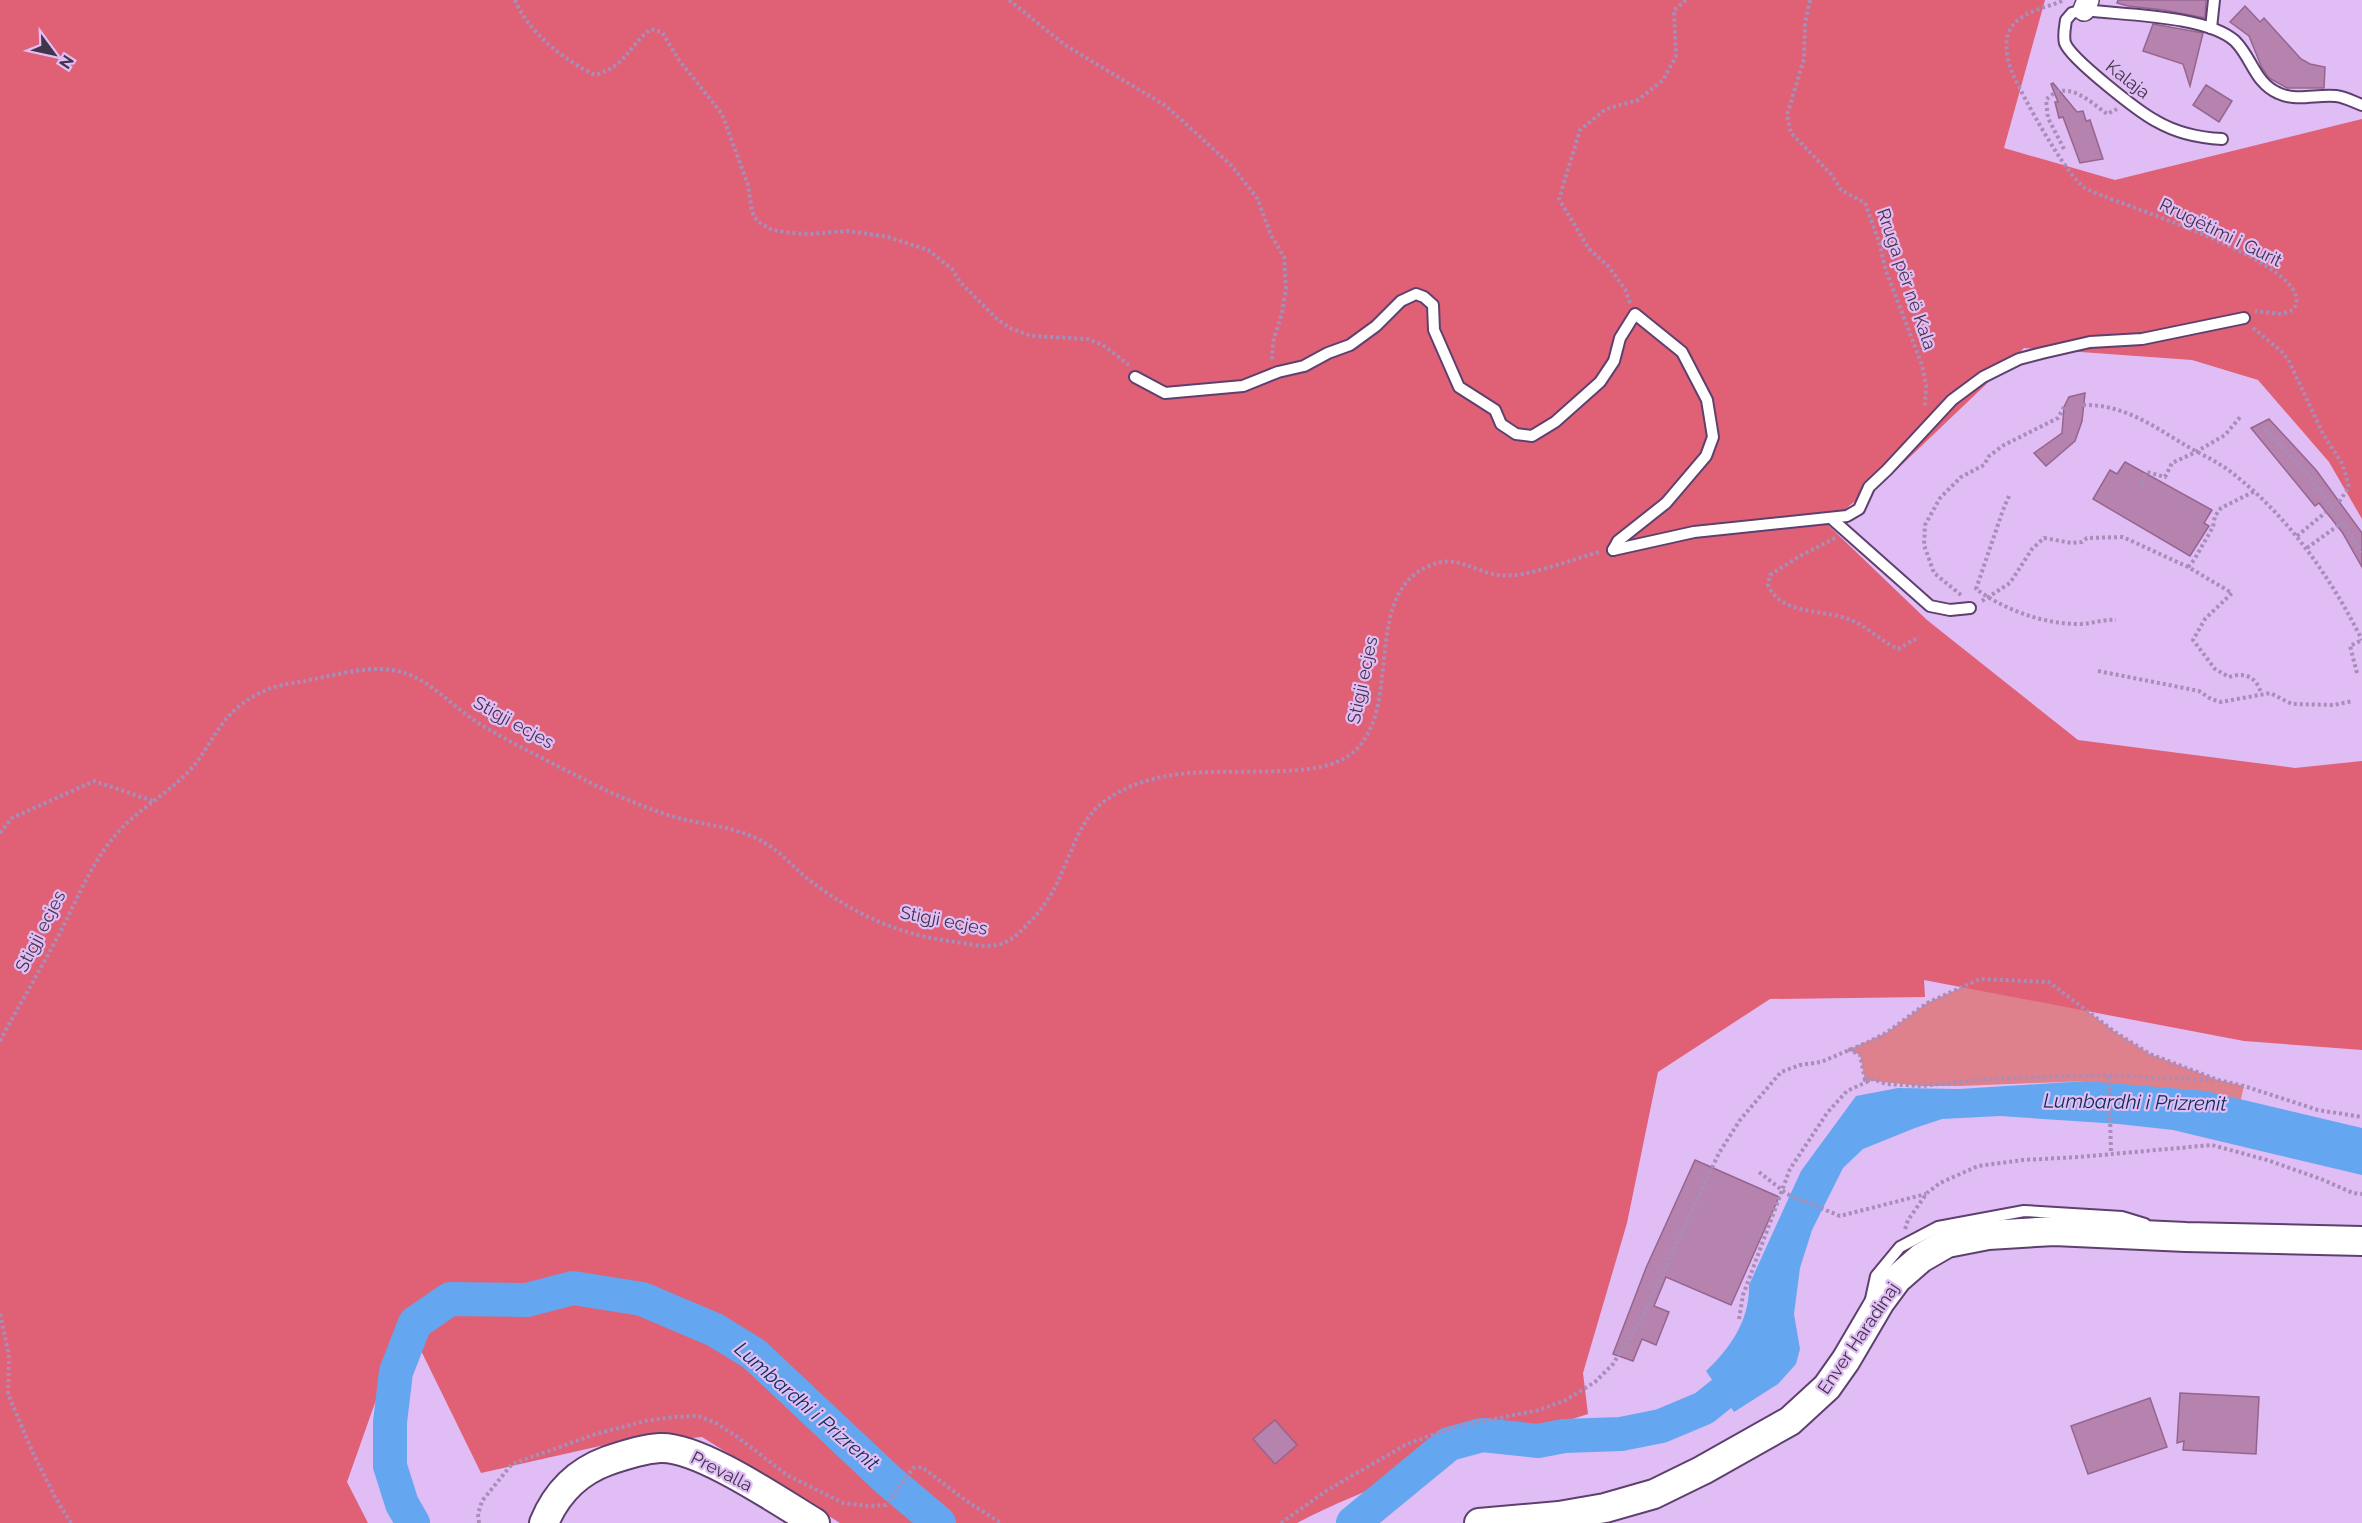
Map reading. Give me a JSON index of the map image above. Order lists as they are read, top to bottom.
{
  "streets": {
    "main road": ["Enver Haradinaj", "Prevalla"],
    "lane": ["Kalaja"],
    "path": ["Rrugëtimi i Gurit", "Rruga për në Kala", "Stigji ecjes"]
  },
  "crossings": [
    ["Kalaja", "Rrugëtimi i Gurit"]
  ],
  "water": ["Lumbardhi i Prizrenit"],
  "north": "bottom right"
}
